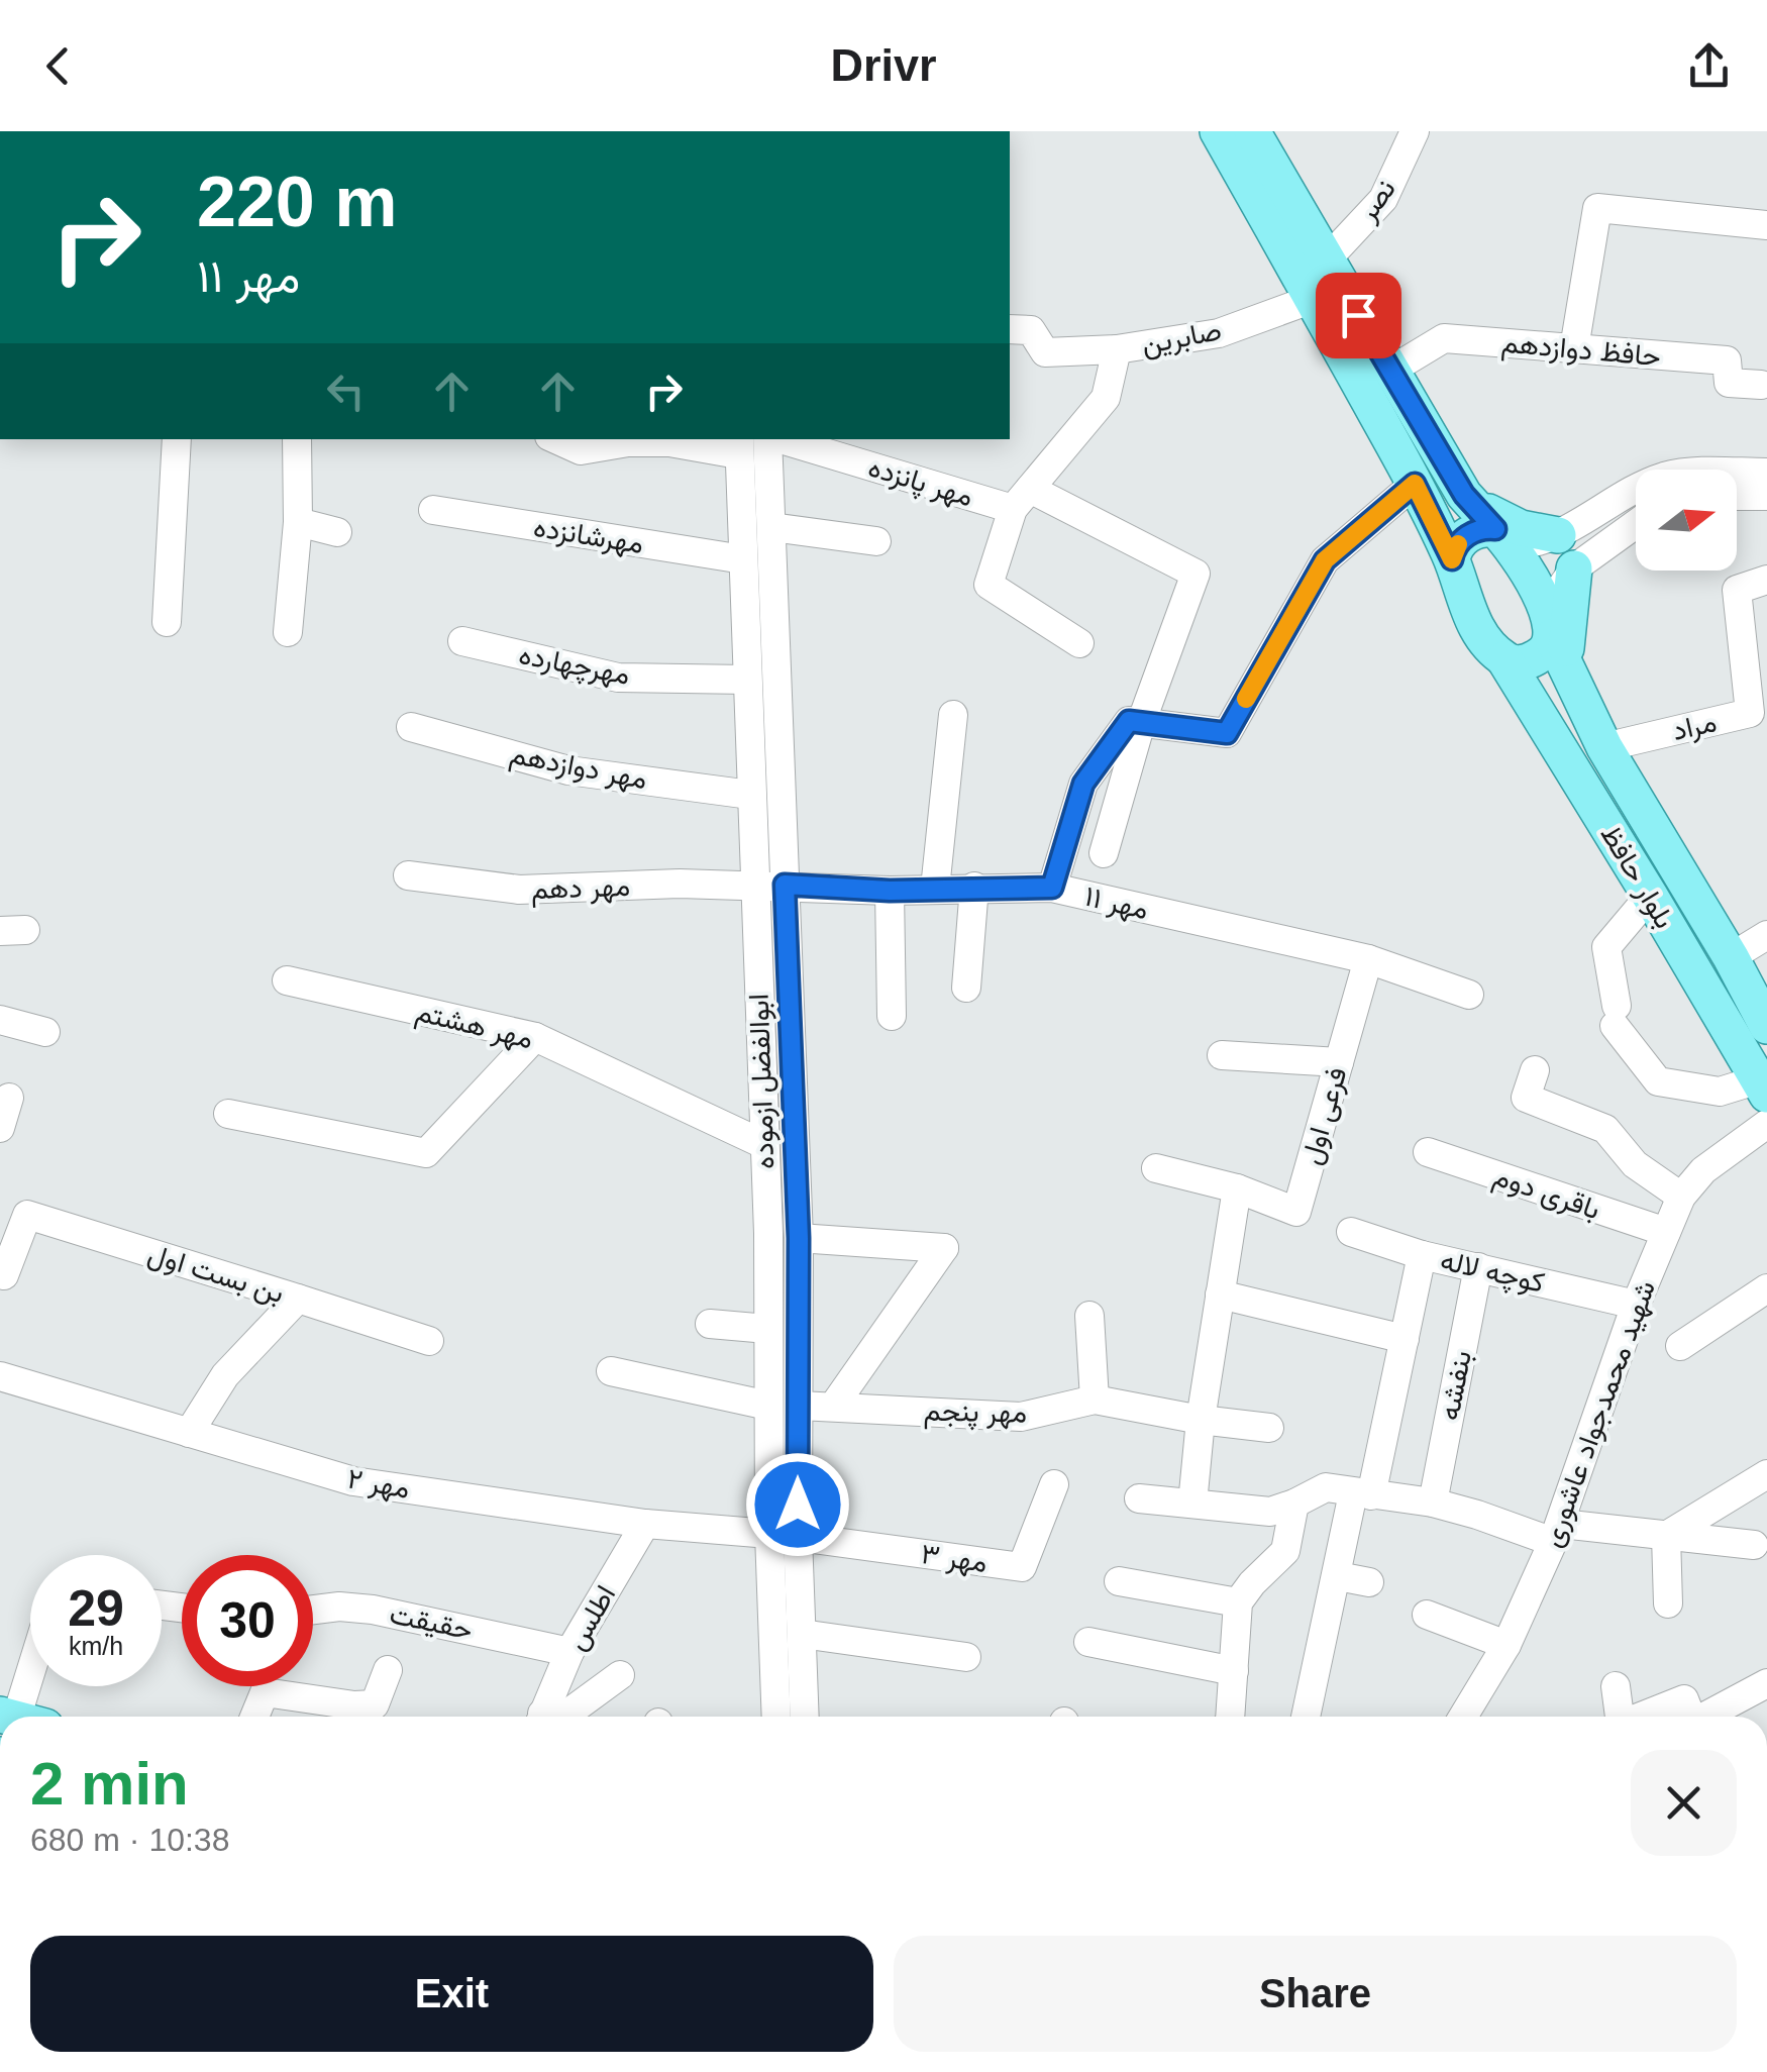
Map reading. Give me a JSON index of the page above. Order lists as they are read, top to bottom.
{
  "streets": {
    "main road": ["بلوار حافظ"],
    "street": [
      "نصر",
      "صابرین",
      "حافظ دوازدهم",
      "مهر پانزده",
      "مهرشانزده",
      "مهرچهارده",
      "مراد",
      "مهر دوازدهم",
      "مهر دهم",
      "مهر ۱۱",
      "مهر هشتم",
      "ابوالفضل ازموده",
      "فرعی اول",
      "باقری دوم",
      "کوچه لاله",
      "بن بست اول",
      "بنفشه",
      "مهر پنجم",
      "شهید محمدجواد عاشوری",
      "مهر ۲",
      "مهر ۳",
      "اطلس",
      "حقیقت"
    ]
  },
  "crossings": [
    ["مهرشانزده", "ابوالفضل ازموده"],
    ["مهرچهارده", "ابوالفضل ازموده"],
    ["مراد", "بلوار حافظ"],
    ["مهر دوازدهم", "ابوالفضل ازموده"],
    ["مهر دهم", "مهر ۱۱"],
    ["مهر دهم", "ابوالفضل ازموده"],
    ["مهر ۱۱", "ابوالفضل ازموده"],
    ["مهر ۱۱", "فرعی اول"],
    ["مهر هشتم", "ابوالفضل ازموده"],
    ["ابوالفضل ازموده", "مهر پنجم"],
    ["ابوالفضل ازموده", "مهر ۲"],
    ["ابوالفضل ازموده", "مهر ۳"],
    ["باقری دوم", "شهید محمدجواد عاشوری"],
    ["کوچه لاله", "بنفشه"],
    ["کوچه لاله", "شهید محمدجواد عاشوری"],
    ["بن بست اول", "مهر ۲"],
    ["مهر ۲", "مهر ۳"],
    ["مهر ۲", "اطلس"],
    ["اطلس", "حقیقت"]
  ],
  "north": "right",
  "page": {
    "header": "Drivr",
    "turn": ["220 m", "مهر ۱۱"],
    "speed": "29 km/h",
    "limit": "30",
    "heading": ["2 min", "680 m · 10:38"],
    "buttons": ["Exit", "Share"]
  }
}
